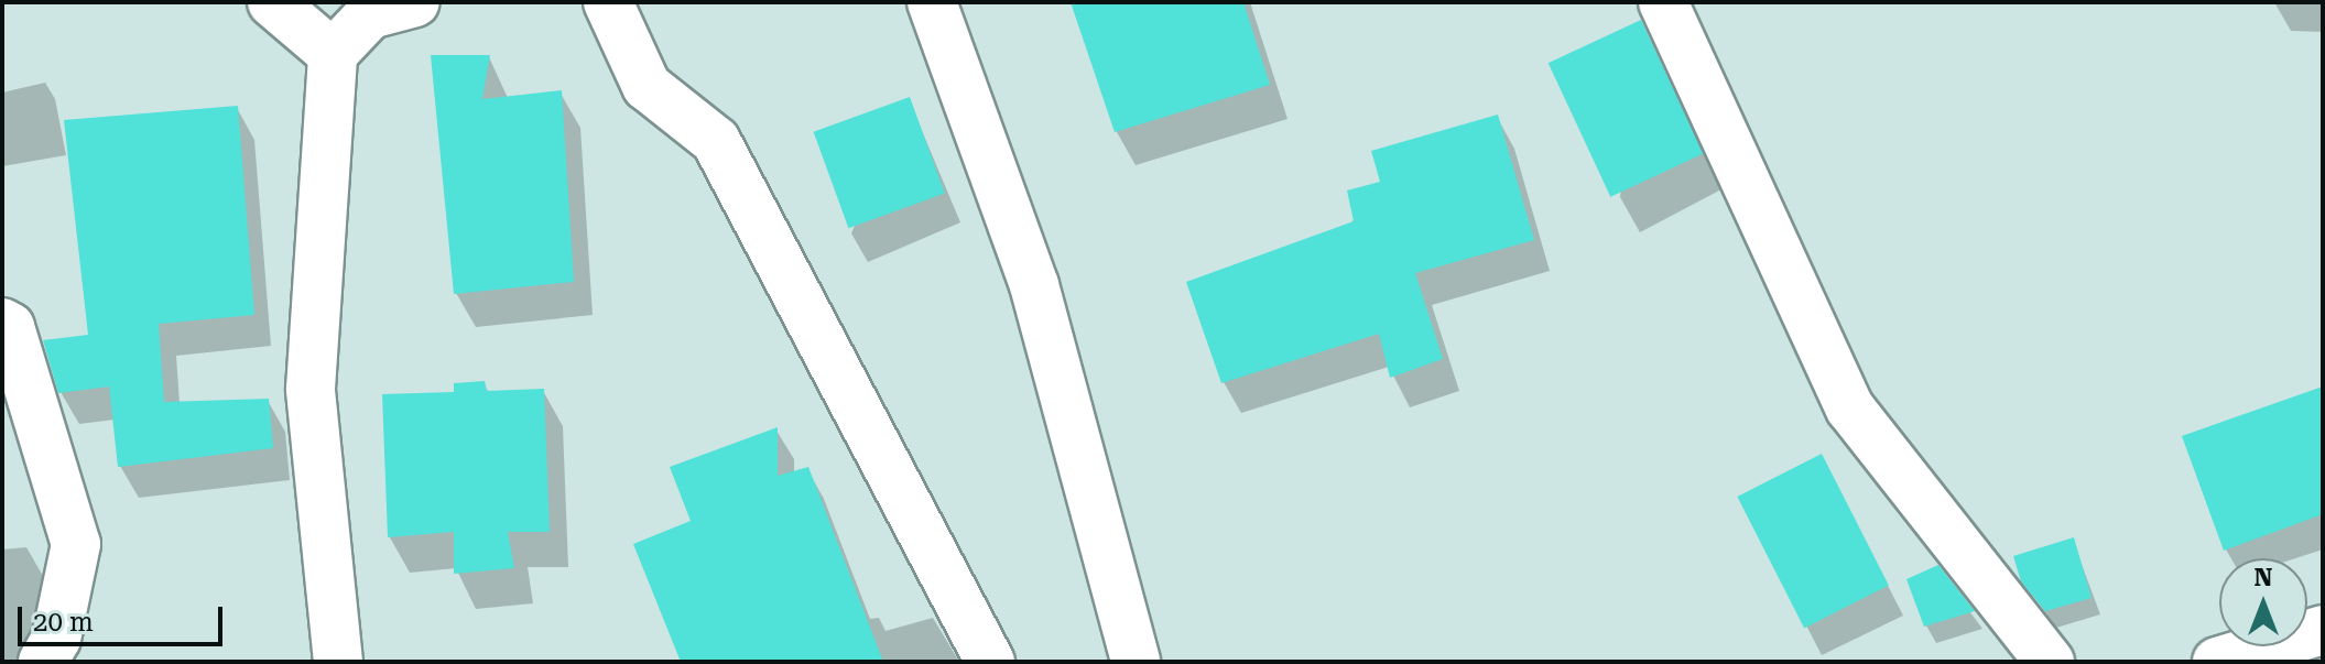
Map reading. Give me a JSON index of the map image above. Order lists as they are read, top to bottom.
{
  "scale_bar": "20 m",
  "north": "top"
}
